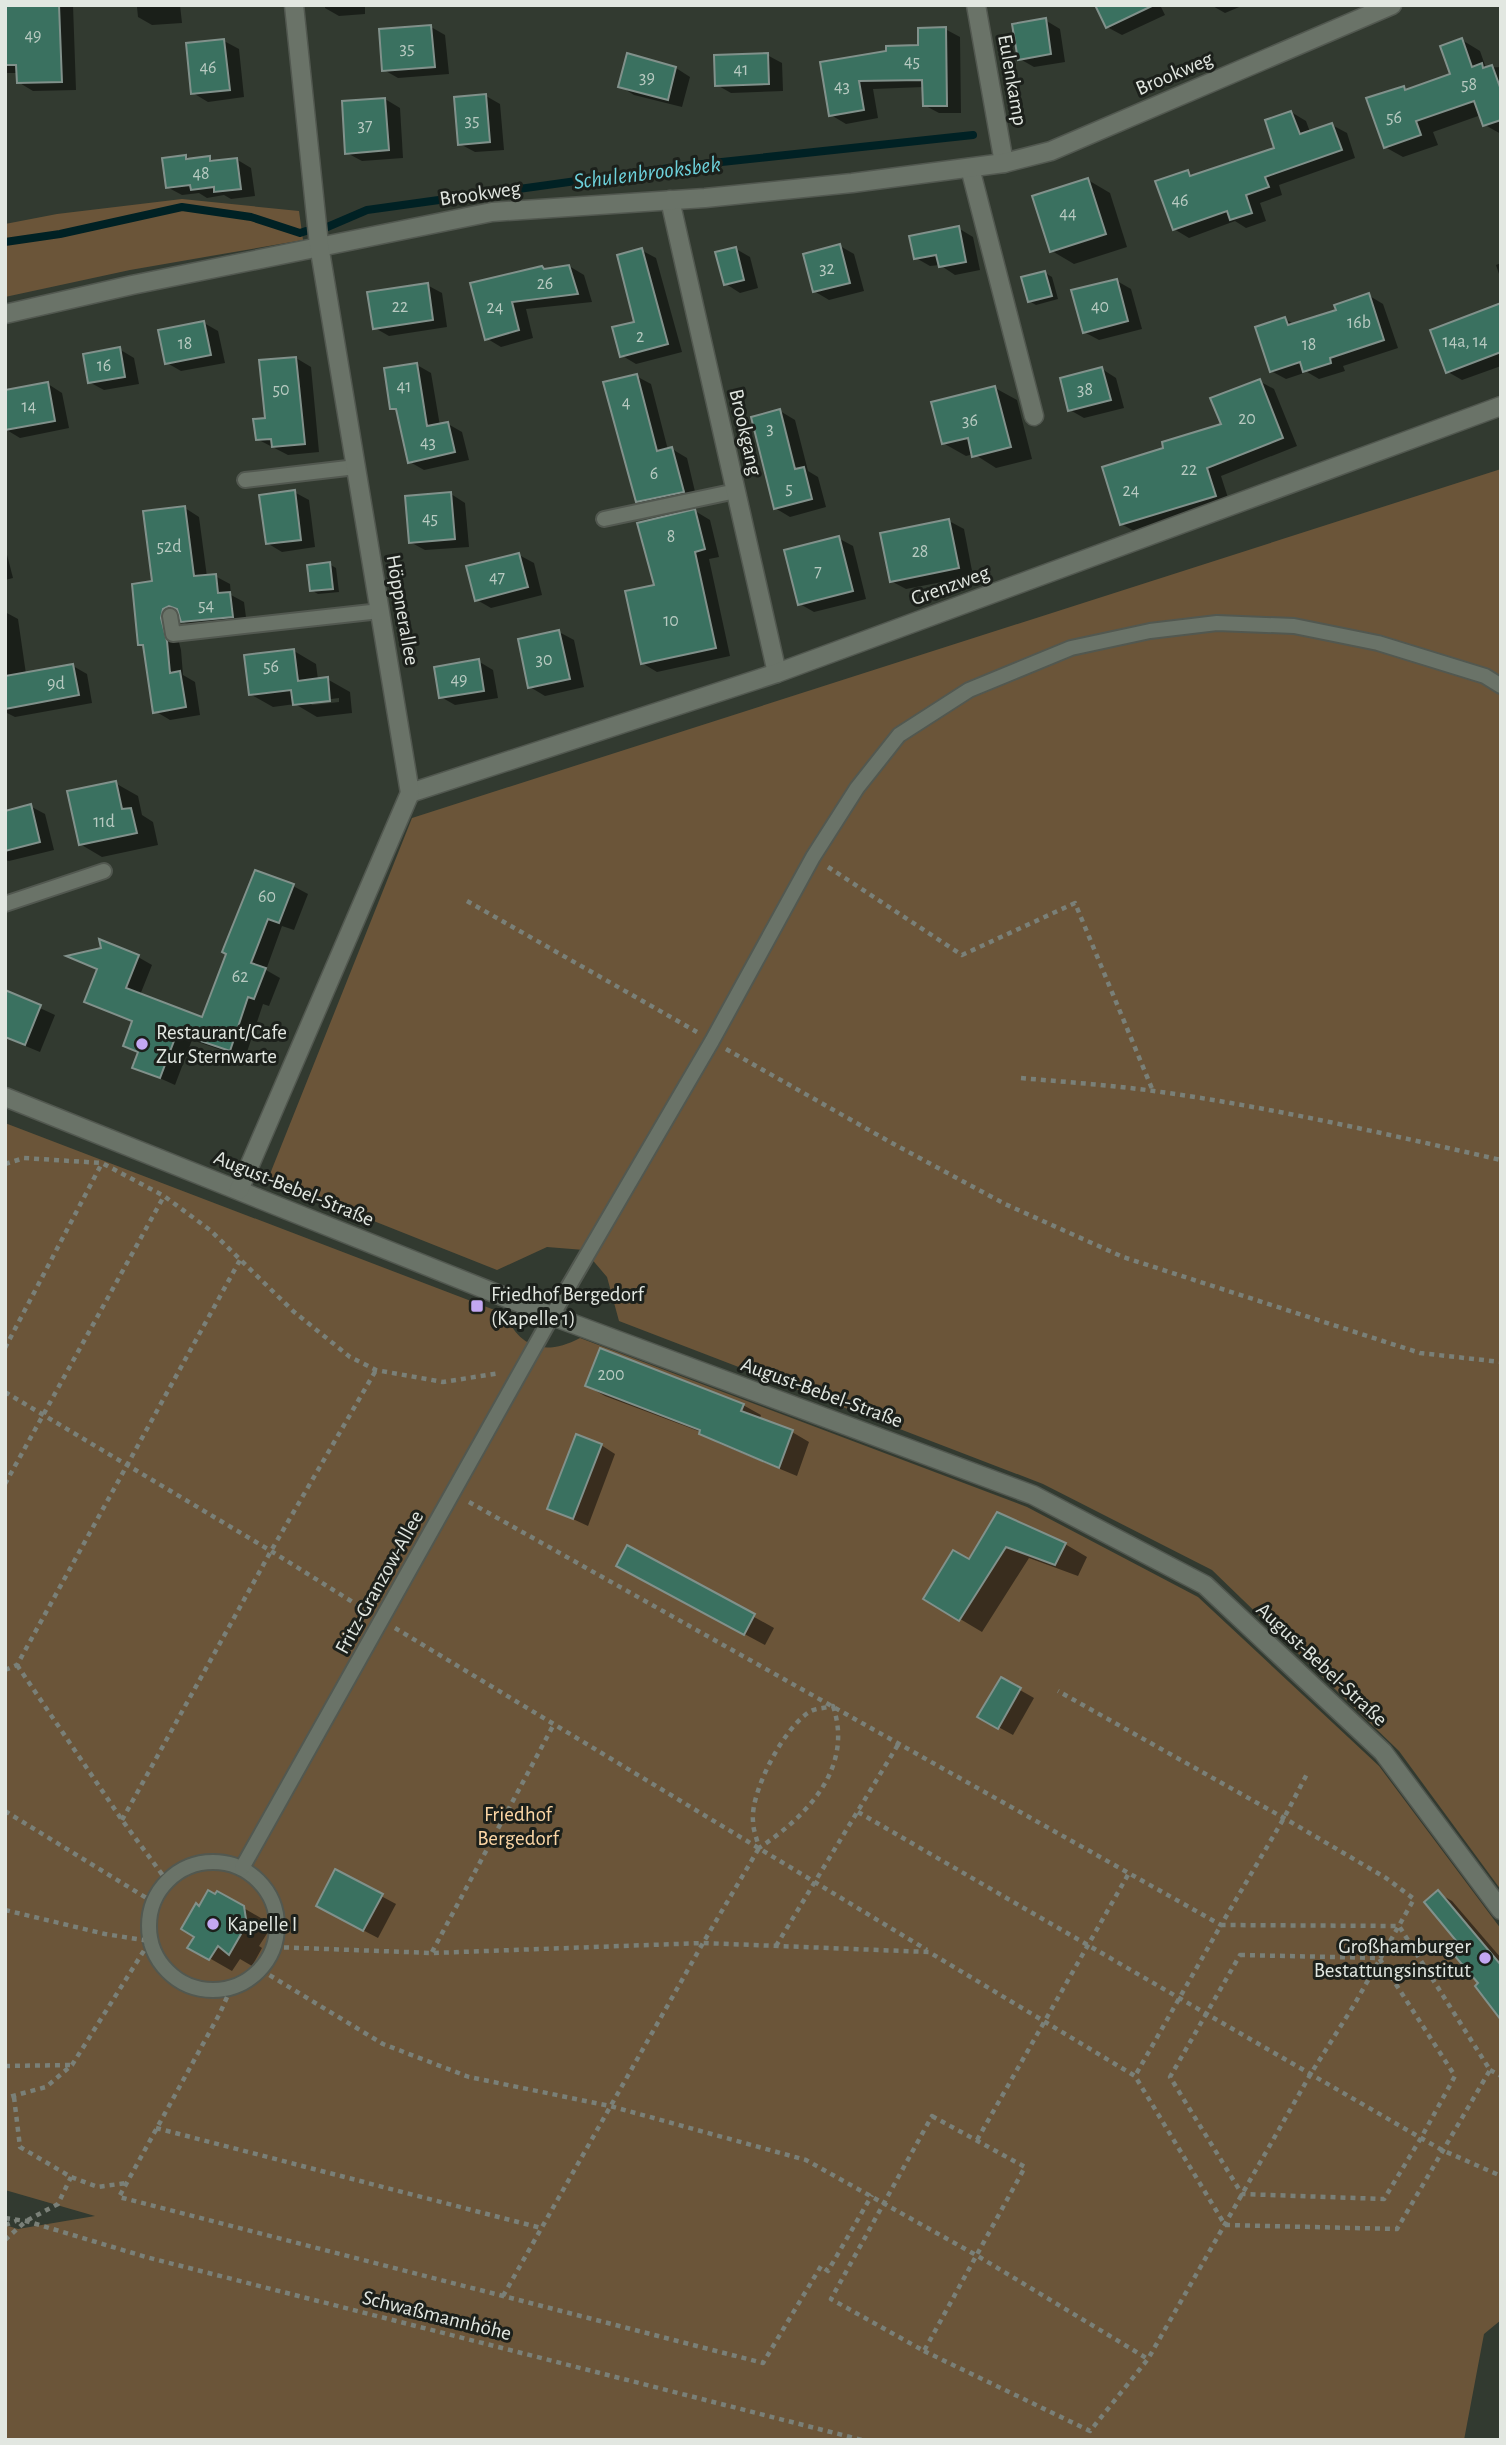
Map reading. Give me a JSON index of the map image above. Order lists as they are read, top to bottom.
{
  "streets": {
    "street": [
      "Brookweg",
      "Eulenkamp",
      "Brookgang",
      "Grenzweg",
      "Höppnerallee",
      "August-Bebel-Straße"
    ],
    "lane": ["Fritz-Granzow-Allee"],
    "path": ["Schwaßmannhöhe"]
  },
  "crossings": [
    ["Brookweg", "Eulenkamp"],
    ["Brookweg", "Brookgang"],
    ["Brookweg", "Höppnerallee"],
    ["Brookgang", "Grenzweg"],
    ["Grenzweg", "Höppnerallee"],
    ["August-Bebel-Straße", "Fritz-Granzow-Allee"]
  ],
  "water": ["Schulenbrooksbek"],
  "parks": ["Friedhof Bergedorf"],
  "places": {
    "other": ["Restaurant/Cafe Zur Sternwarte", "Kapelle I", "Großhamburger Bestattungsinstitut"],
    "transit": ["Friedhof Bergedorf (Kapelle 1)"]
  },
  "house_numbers": [
    "49",
    "35",
    "45",
    "46",
    "41",
    "39",
    "58",
    "43",
    "56",
    "35",
    "37",
    "48",
    "46",
    "44",
    "32",
    "26",
    "22",
    "40",
    "24",
    "16b",
    "2",
    "14a, 14",
    "18",
    "18",
    "16",
    "41",
    "50",
    "38",
    "4",
    "14",
    "20",
    "36",
    "3",
    "43",
    "22",
    "6",
    "5",
    "24",
    "45",
    "8",
    "52d",
    "28",
    "7",
    "47",
    "54",
    "10",
    "30",
    "56",
    "49",
    "9d",
    "11d",
    "60",
    "62",
    "200"
  ]
}
